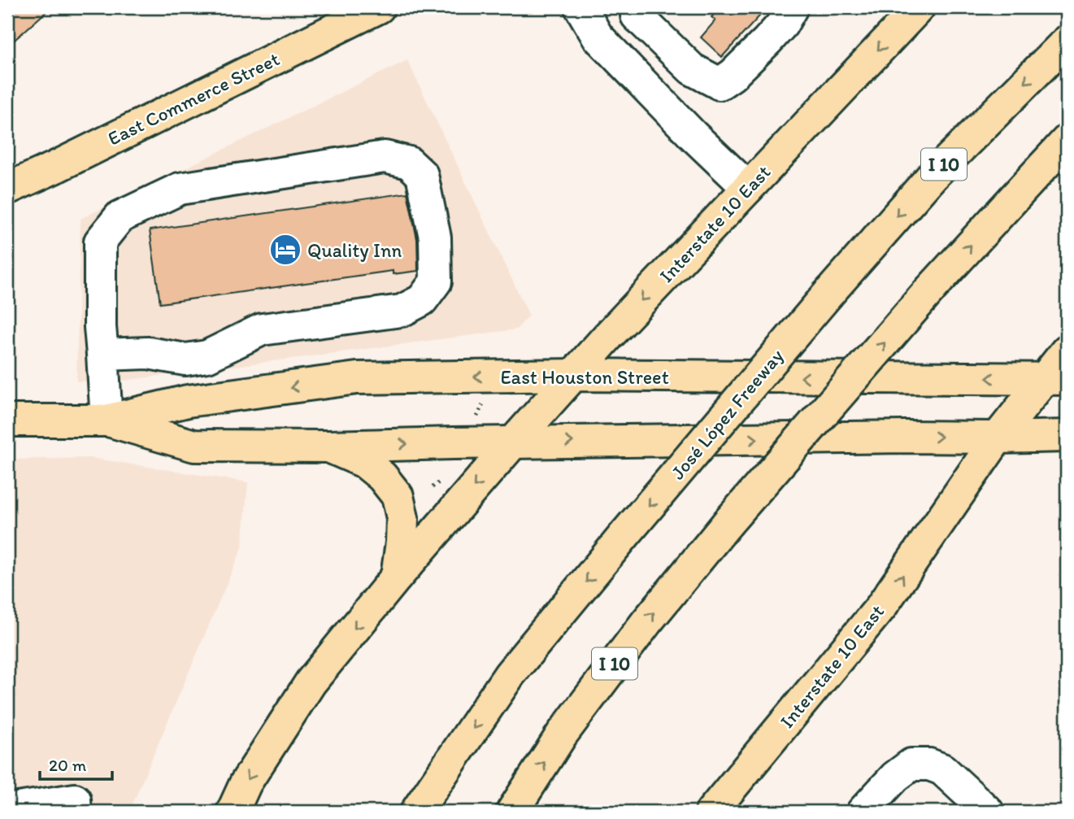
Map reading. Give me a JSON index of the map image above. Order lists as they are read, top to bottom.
{
  "streets": {
    "main road": [
      "East Commerce Street",
      "I 10",
      "Interstate 10 East",
      "East Houston Street",
      "José López Freeway"
    ]
  },
  "crossings": [
    ["Interstate 10 East", "East Houston Street"]
  ],
  "places": {
    "hotel": ["Quality Inn"]
  },
  "scale_bar": "20 m"
}
